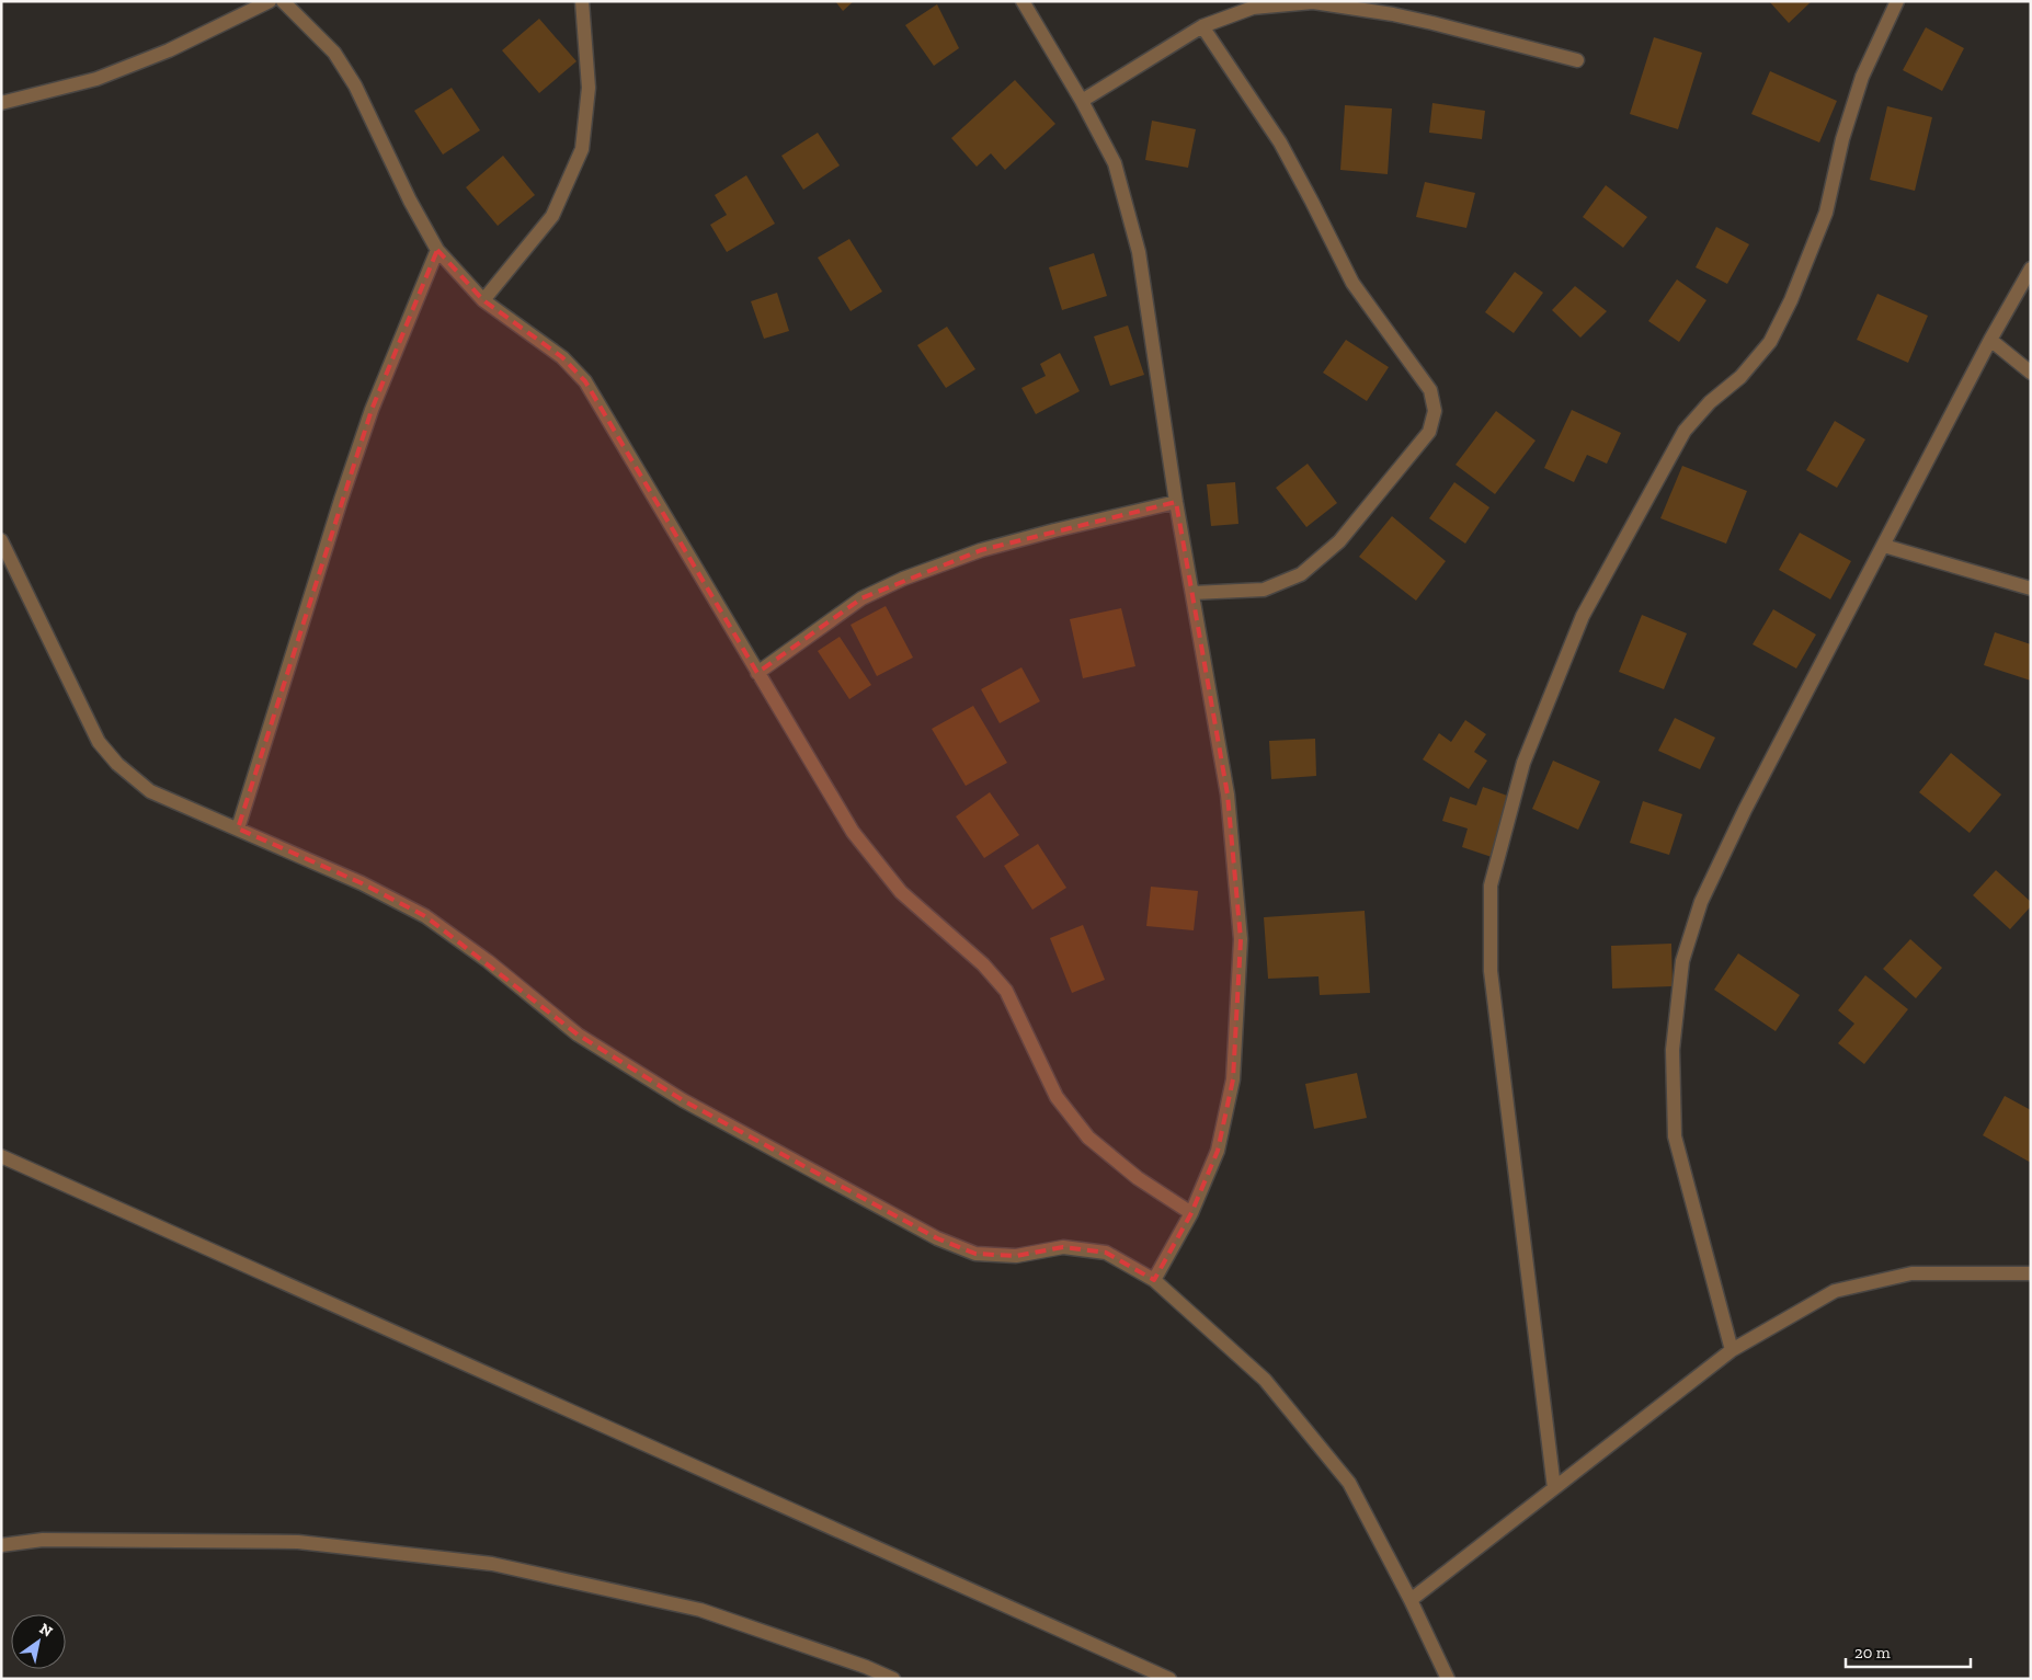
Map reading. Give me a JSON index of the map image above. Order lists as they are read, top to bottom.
{
  "scale_bar": "20 m",
  "north": "top right"
}
